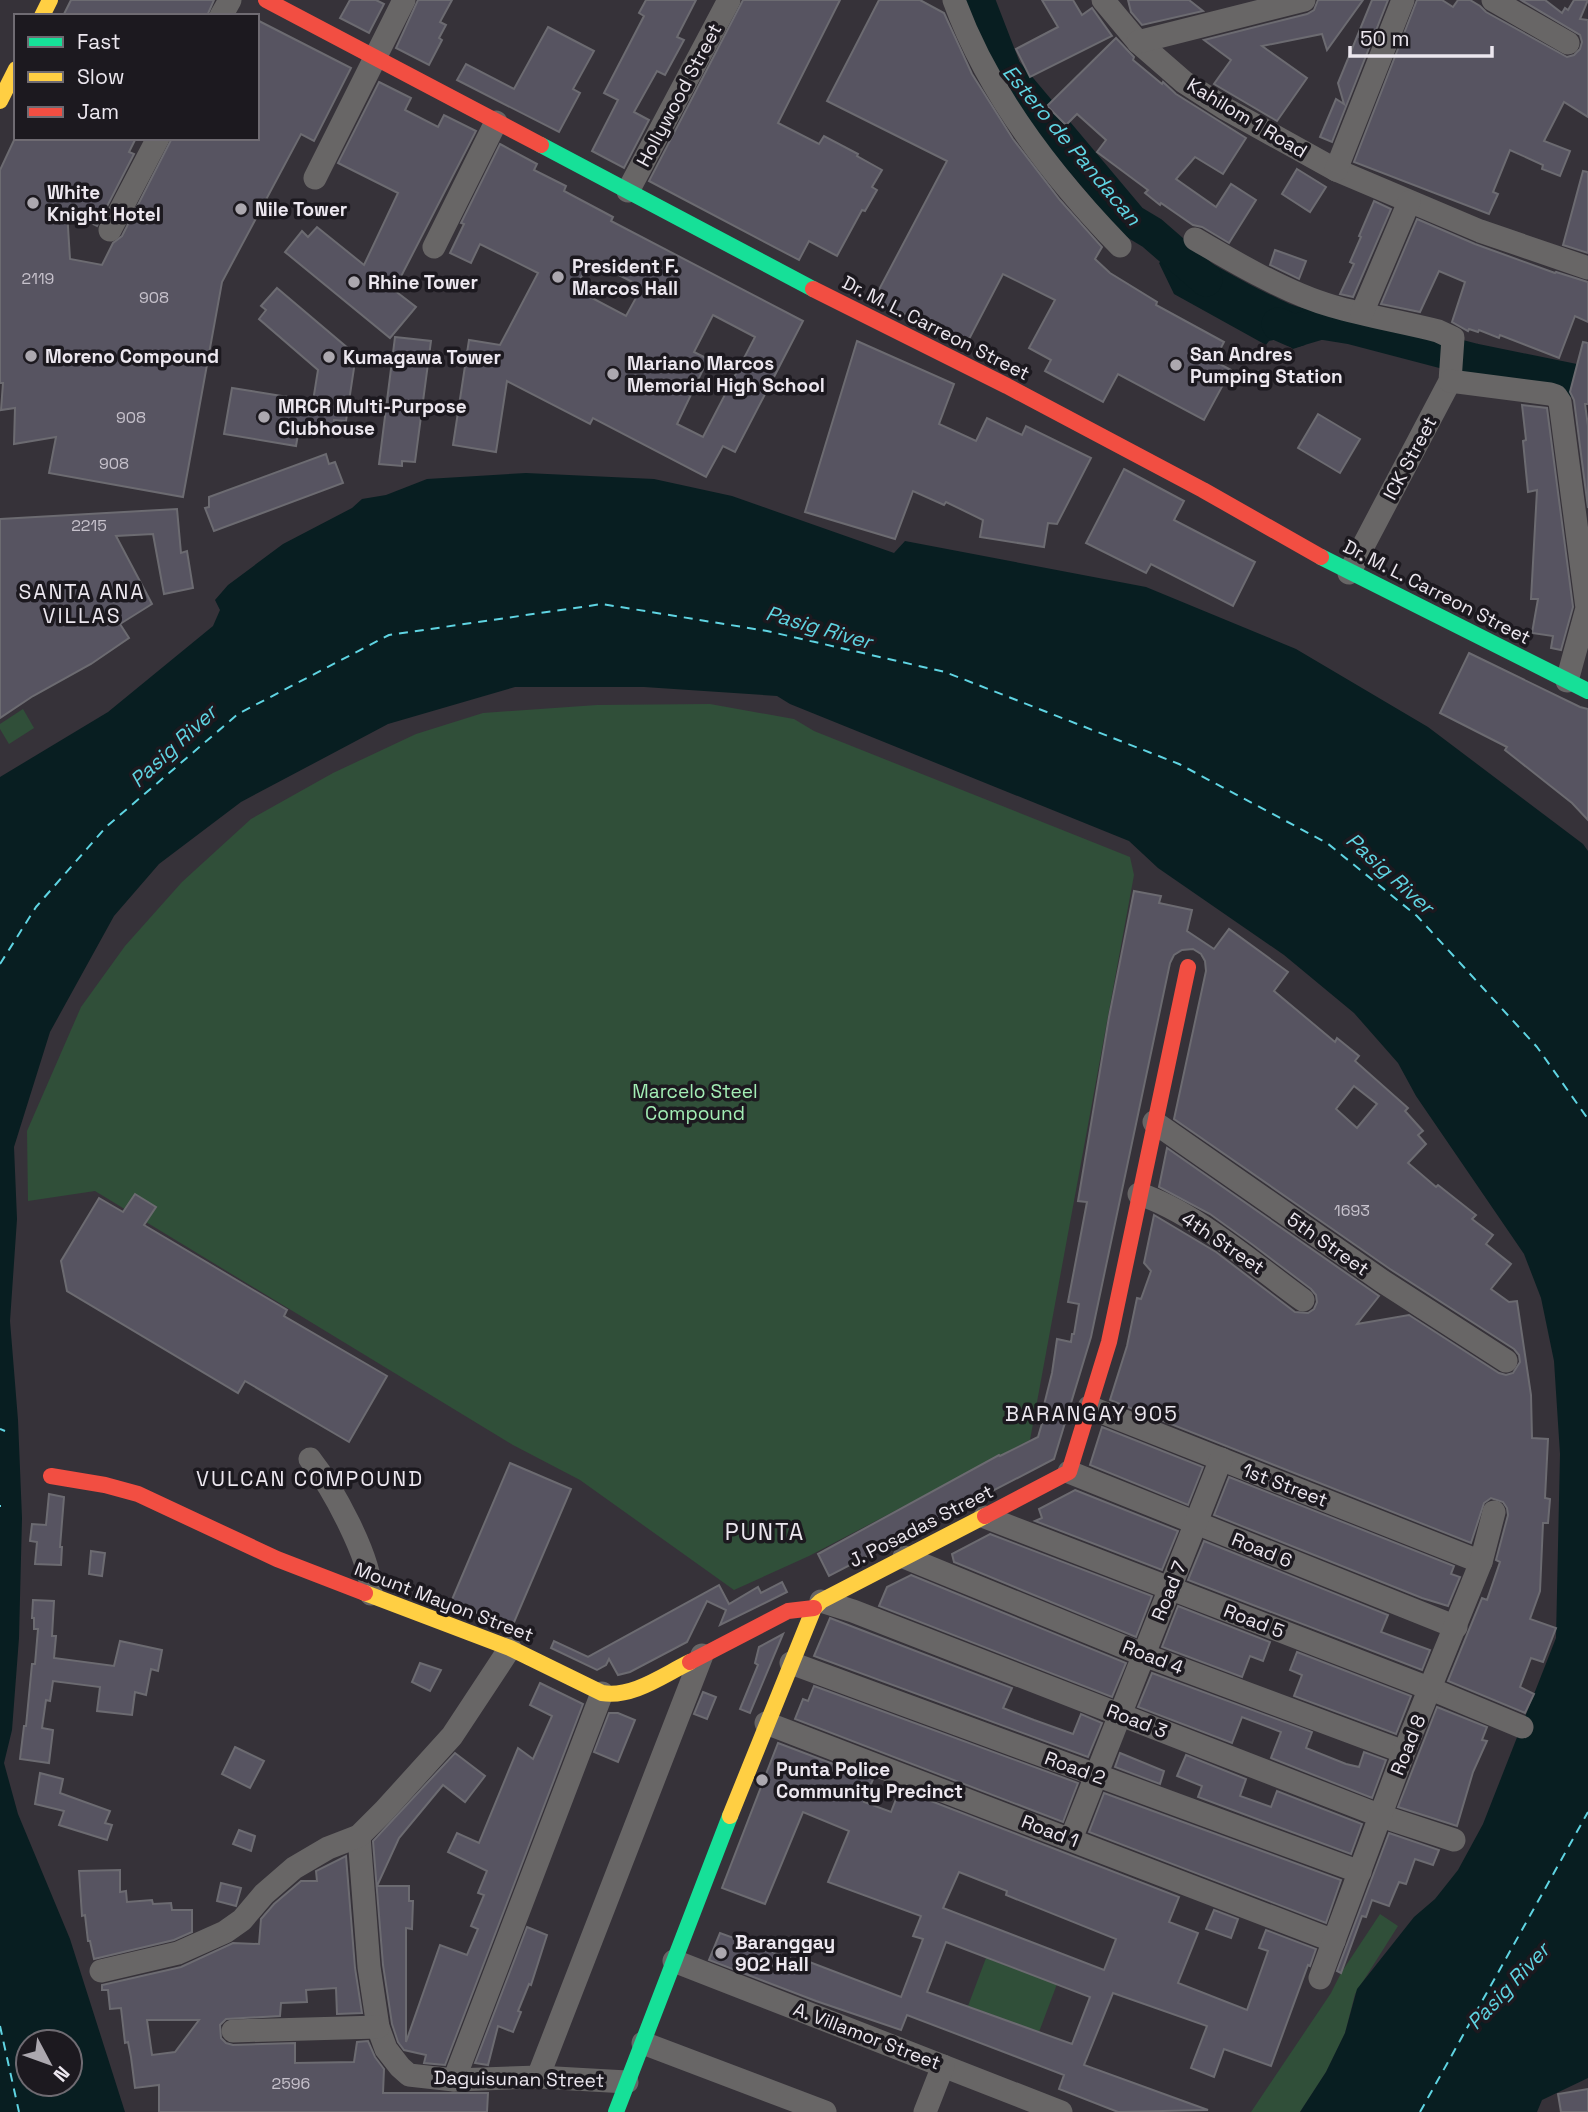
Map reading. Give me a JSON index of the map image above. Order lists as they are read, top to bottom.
{
  "streets": {
    "street": [
      "Hollywood Street",
      "Kahilom 1 Road",
      "Dr. M. L. Carreon Street",
      "ICK Street",
      "4th Street",
      "5th Street",
      "1st Street",
      "J. Posadas Street",
      "Road 6",
      "Road 7",
      "Mount Mayon Street",
      "Road 5",
      "Road 4",
      "Road 3",
      "Road 8",
      "Road 2",
      "Road 1",
      "A. Villamor Street",
      "Daguisunan Street"
    ]
  },
  "crossings": [
    ["Hollywood Street", "Dr. M. L. Carreon Street"],
    ["Dr. M. L. Carreon Street", "ICK Street"],
    ["1st Street", "Road 7"],
    ["1st Street", "Road 8"],
    ["J. Posadas Street", "Road 6"],
    ["J. Posadas Street", "Road 5"],
    ["J. Posadas Street", "Road 4"],
    ["J. Posadas Street", "Road 3"],
    ["Road 6", "Road 7"],
    ["Road 6", "Road 8"],
    ["Road 7", "Road 5"],
    ["Road 7", "Road 4"],
    ["Road 7", "Road 3"],
    ["Road 7", "Road 2"],
    ["Road 7", "Road 1"],
    ["Road 5", "Road 8"],
    ["Road 4", "Road 8"],
    ["Road 3", "Road 8"],
    ["Road 8", "Road 2"],
    ["Road 8", "Road 1"]
  ],
  "districts": [
    "SANTA ANA VILLAS",
    "BARANGAY 905",
    "VULCAN COMPOUND",
    "PUNTA"
  ],
  "water": ["Estero de Pandacan", "Pasig River"],
  "parks": ["Marcelo Steel Compound"],
  "places": [
    "White Knight Hotel",
    "Nile Tower",
    "President F. Marcos Hall",
    "Rhine Tower",
    "Moreno Compound",
    "Kumagawa Tower",
    "San Andres Pumping Station",
    "Mariano Marcos Memorial High School",
    "MRCR Multi-Purpose Clubhouse",
    "Punta Police Community Precinct",
    "Baranggay 902 Hall"
  ],
  "house_numbers": [
    "2119",
    "908",
    "908",
    "908",
    "2215",
    "1693",
    "2596"
  ],
  "legend": ["Fast", "Slow", "Jam"],
  "scale_bar": "50 m",
  "north": "bottom right"
}
